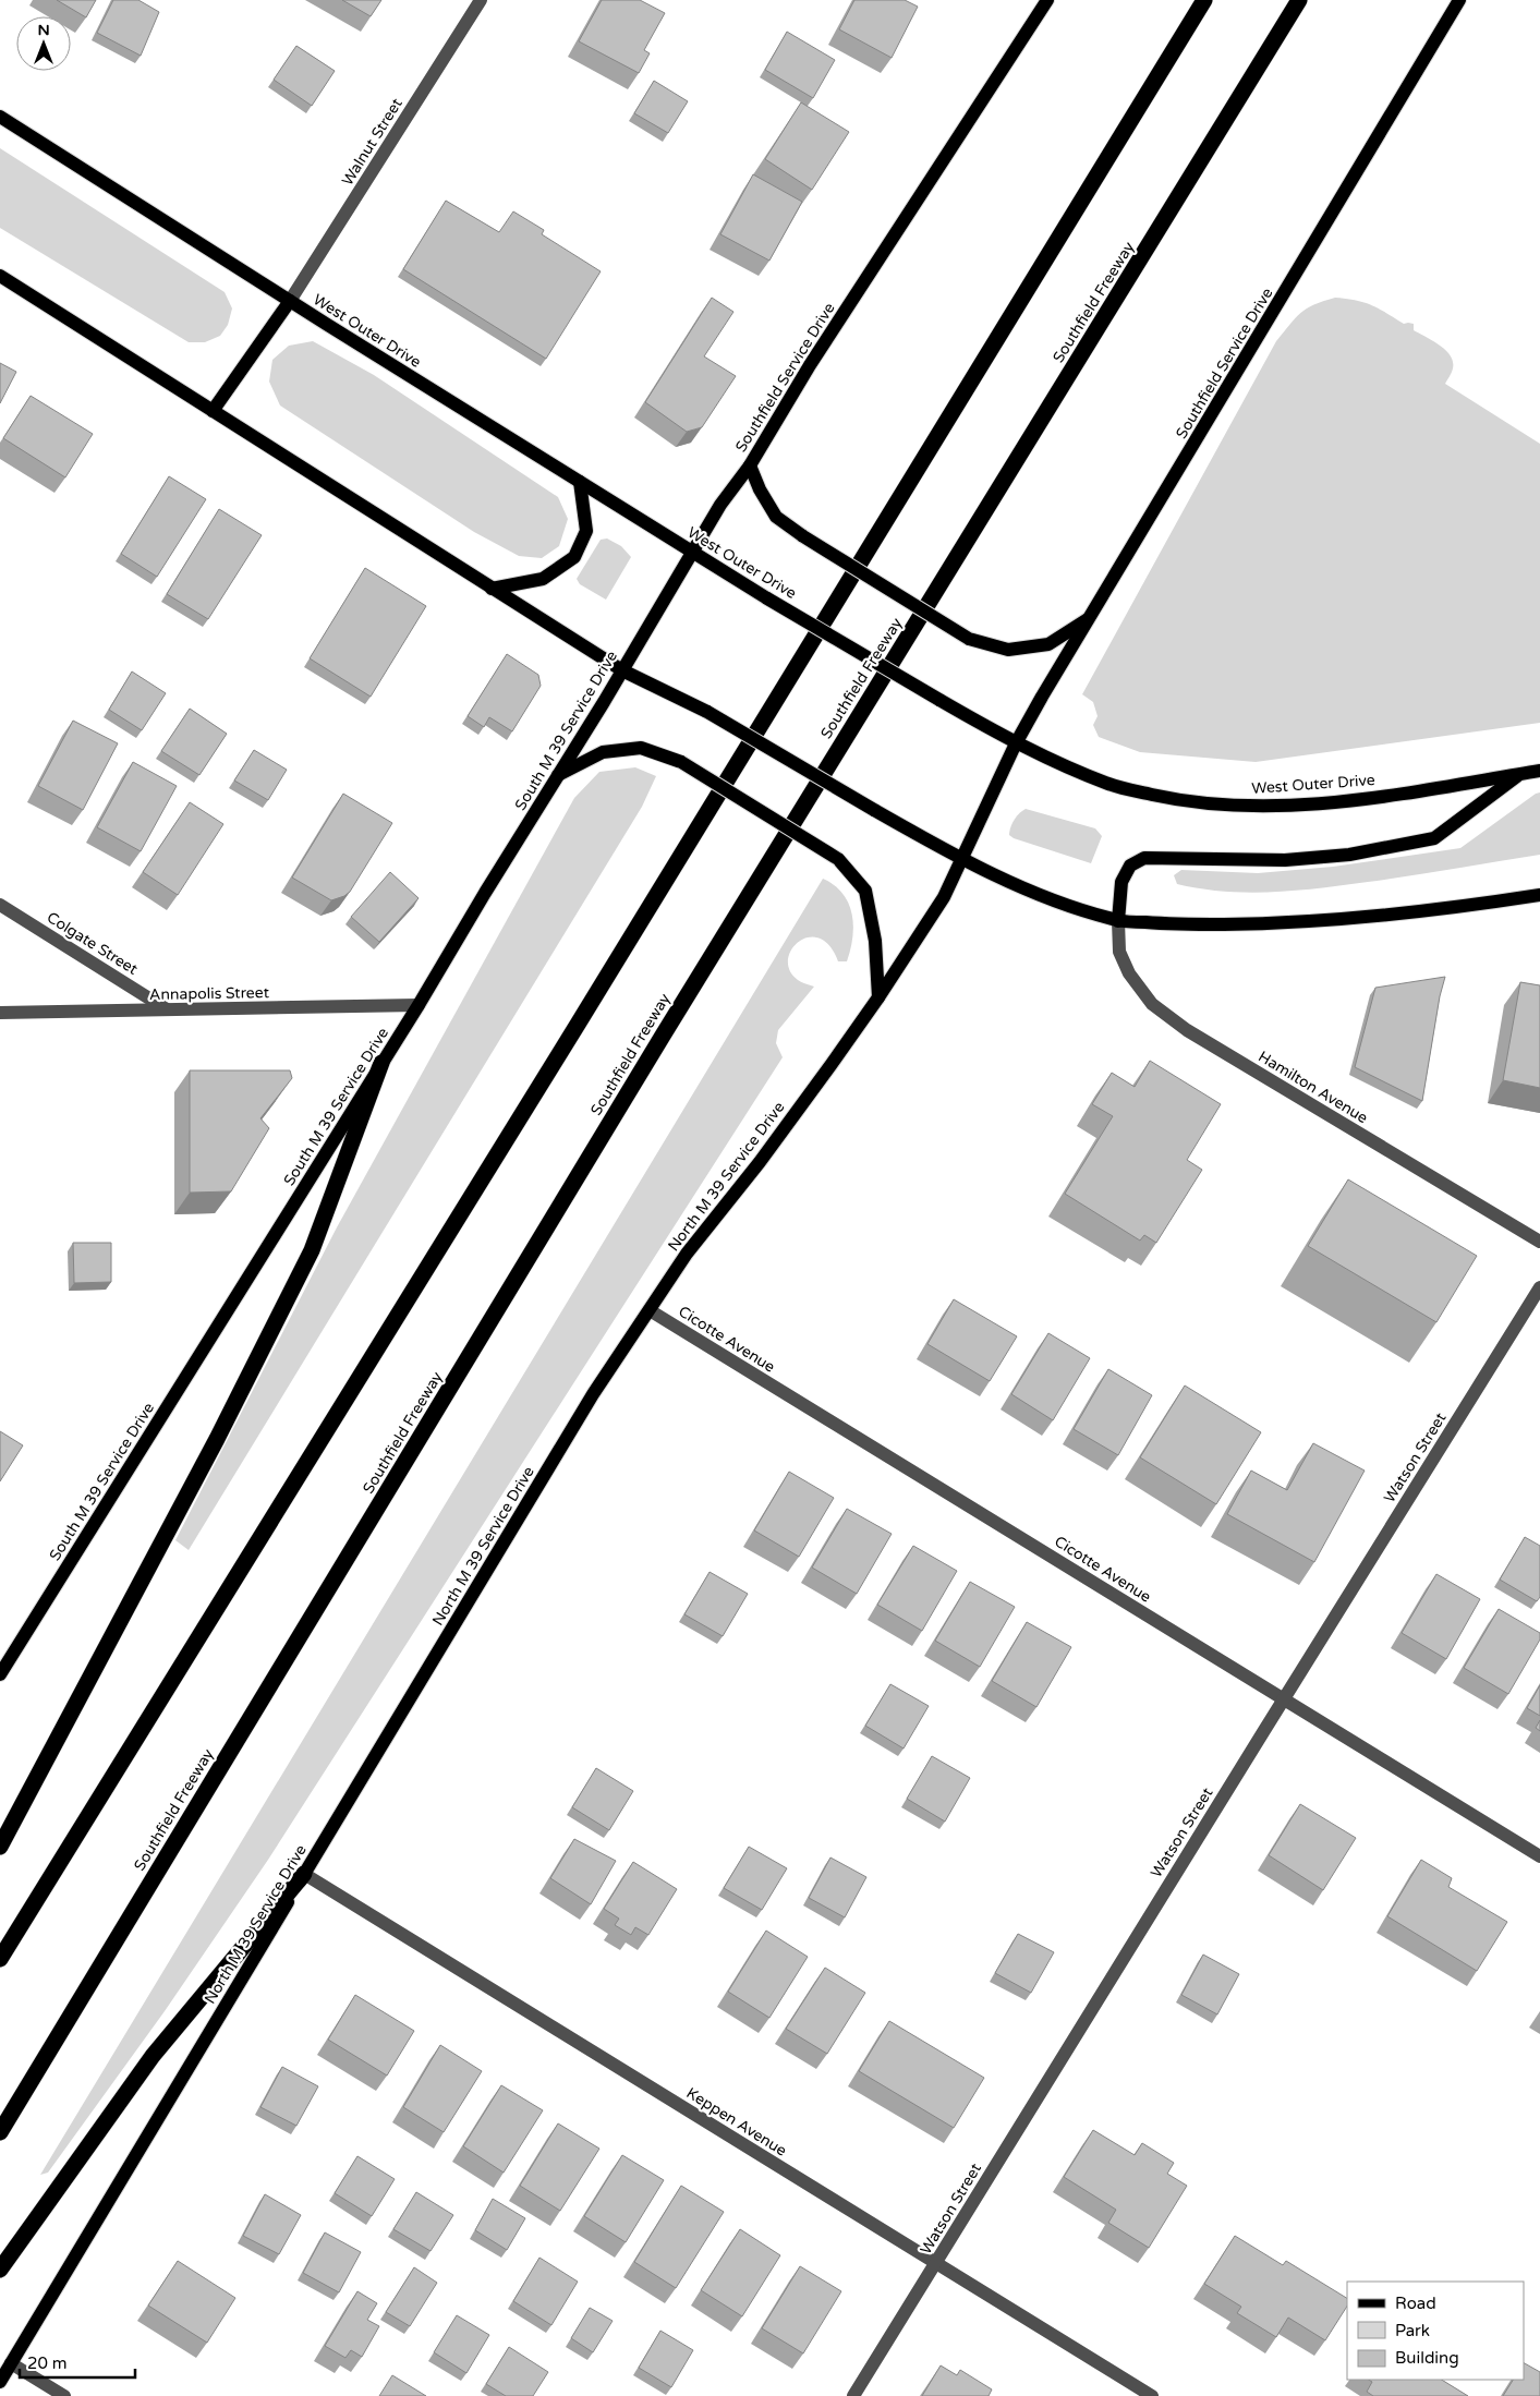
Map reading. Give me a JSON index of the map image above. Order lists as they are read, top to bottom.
{
  "streets": {
    "highway": ["Southfield Freeway"],
    "main road": [
      "West Outer Drive",
      "Southfield Service Drive",
      "South M 39 Service Drive",
      "North M 39 Service Drive"
    ],
    "street": [
      "Walnut Street",
      "Colgate Street",
      "Annapolis Street",
      "Hamilton Avenue",
      "Cicotte Avenue",
      "Watson Street",
      "Keppen Avenue"
    ]
  },
  "crossings": [
    ["Walnut Street", "West Outer Drive"],
    ["West Outer Drive", "Southfield Service Drive"],
    ["West Outer Drive", "South M 39 Service Drive"],
    ["West Outer Drive", "North M 39 Service Drive"],
    ["Southfield Service Drive", "South M 39 Service Drive"],
    ["Southfield Service Drive", "North M 39 Service Drive"],
    ["South M 39 Service Drive", "Annapolis Street"],
    ["Colgate Street", "Annapolis Street"],
    ["North M 39 Service Drive", "Cicotte Avenue"],
    ["North M 39 Service Drive", "Keppen Avenue"],
    ["Cicotte Avenue", "Watson Street"],
    ["Watson Street", "Keppen Avenue"]
  ],
  "legend": ["Road", "Park", "Building"],
  "scale_bar": "20 m",
  "north": "top"
}
